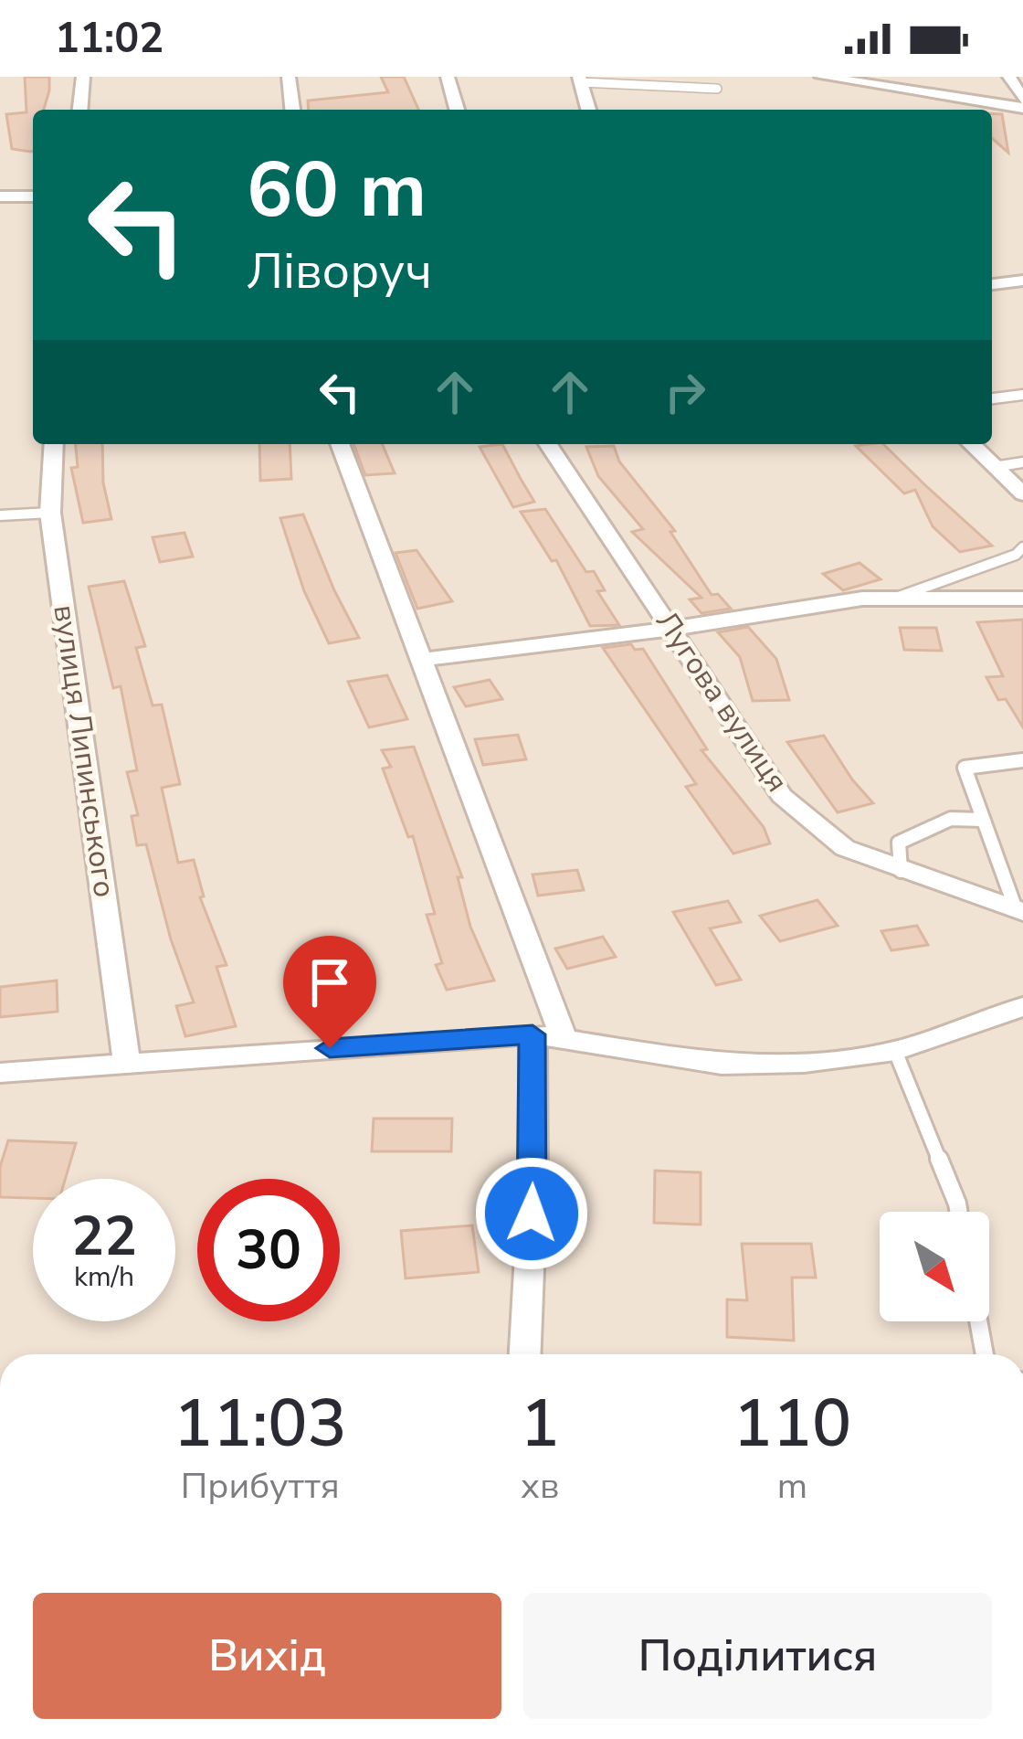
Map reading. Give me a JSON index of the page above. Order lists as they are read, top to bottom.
{
  "streets": {
    "street": ["Лугова вулиця", "вулиця Липинського"]
  },
  "north": "bottom right",
  "page": {
    "status": "11:02",
    "turn": ["60 m", "Ліворуч"],
    "speed": "22 km/h",
    "limit": "30",
    "eta": [
      "11:03",
      "Прибуття",
      "1",
      "хв",
      "110",
      "m"
    ],
    "buttons": ["Вихід", "Поділитися"]
  }
}
